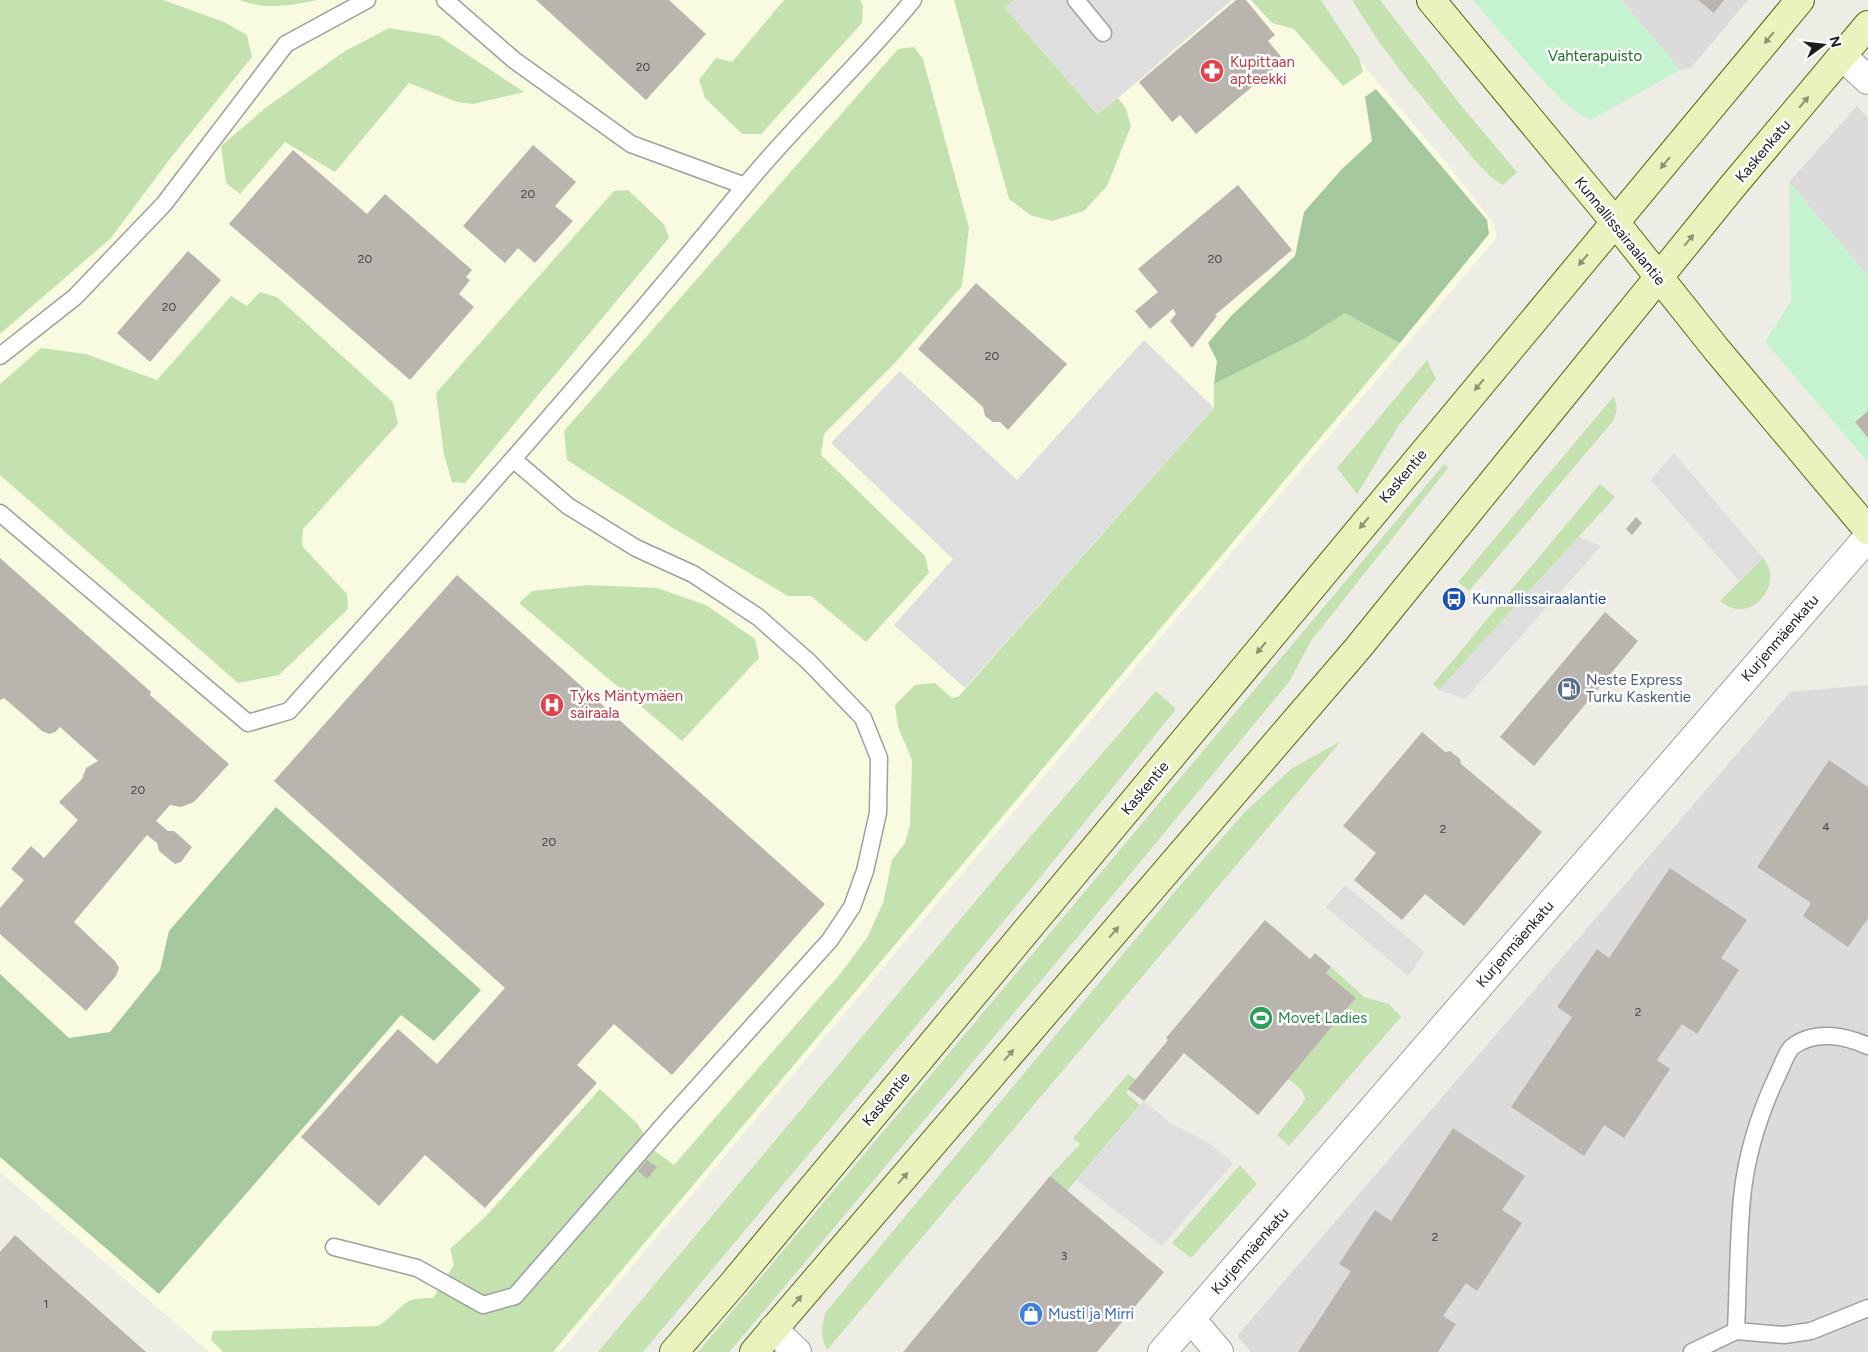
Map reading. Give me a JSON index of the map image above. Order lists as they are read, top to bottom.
{
  "streets": {
    "main road": ["Kaskenkatu", "Kunnallissairaalantie", "Kaskentie"],
    "street": ["Kurjenmäenkatu"]
  },
  "crossings": [
    ["Kaskenkatu", "Kunnallissairaalantie"],
    ["Kunnallissairaalantie", "Kaskentie"]
  ],
  "parks": ["Vahterapuisto"],
  "places": {
    "pharmacy": ["Kupittaan apteekki"],
    "bus stop": ["Kunnallissairaalantie"],
    "fuel station": ["Neste Express Turku Kaskentie"],
    "hospital": ["Tyks Mäntymäen sairaala"],
    "sports": ["Movet Ladies"],
    "shop": ["Musti ja Mirri"]
  },
  "house_numbers": [
    "20",
    "20",
    "20",
    "20",
    "20",
    "20",
    "20",
    "4",
    "2",
    "20",
    "2",
    "2",
    "3",
    "1"
  ],
  "north": "right"
}
